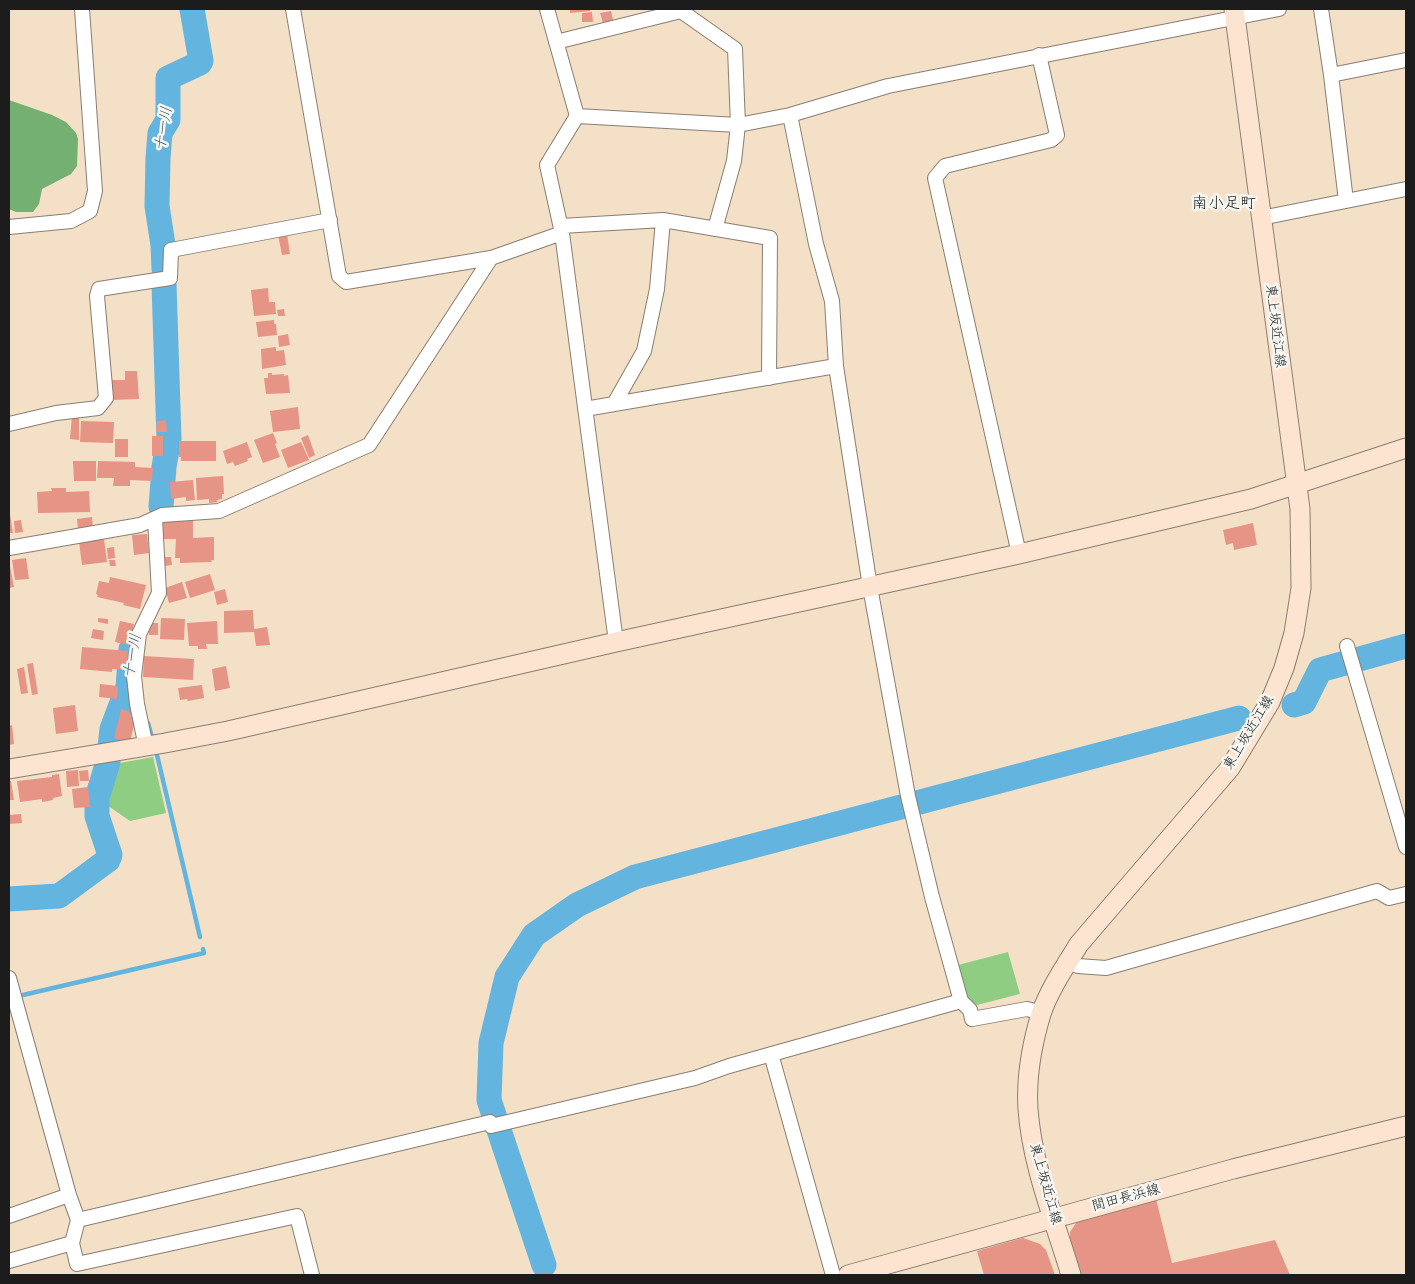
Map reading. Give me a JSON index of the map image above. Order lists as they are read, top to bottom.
{
  "streets": {
    "main road": ["東上坂近江線", "間田長浜線"]
  },
  "crossings": [
    ["東上坂近江線", "間田長浜線"]
  ],
  "districts": ["南小足町"],
  "water": ["十一川"]
}
